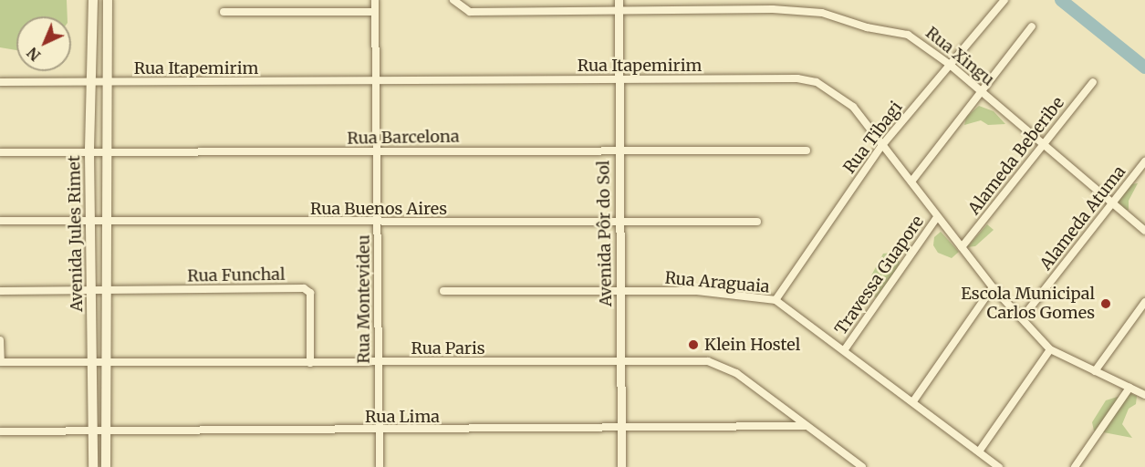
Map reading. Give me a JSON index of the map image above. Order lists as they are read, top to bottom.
{
  "streets": {
    "main road": ["Avenida Jules Rimet"],
    "street": [
      "Rua Xingu",
      "Rua Itapemirim",
      "Rua Barcelona",
      "Rua Tibagi",
      "Alameda Beberibe",
      "Rua Buenos Aires",
      "Alameda Atuma",
      "Avenida Pôr do Sol",
      "Rua Funchal",
      "Travessa Guapore",
      "Rua Araguaia",
      "Rua Montevideu",
      "Rua Paris",
      "Rua Lima"
    ]
  },
  "crossings": [
    ["Rua Xingu", "Rua Tibagi"],
    ["Rua Xingu", "Alameda Beberibe"],
    ["Rua Xingu", "Alameda Atuma"],
    ["Rua Xingu", "Avenida Pôr do Sol"],
    ["Rua Itapemirim", "Rua Tibagi"],
    ["Rua Itapemirim", "Alameda Beberibe"],
    ["Rua Itapemirim", "Alameda Atuma"],
    ["Rua Itapemirim", "Avenida Jules Rimet"],
    ["Rua Itapemirim", "Avenida Pôr do Sol"],
    ["Rua Itapemirim", "Travessa Guapore"],
    ["Rua Itapemirim", "Rua Montevideu"],
    ["Rua Barcelona", "Avenida Jules Rimet"],
    ["Rua Barcelona", "Avenida Pôr do Sol"],
    ["Rua Barcelona", "Rua Montevideu"],
    ["Rua Tibagi", "Rua Araguaia"],
    ["Rua Buenos Aires", "Avenida Jules Rimet"],
    ["Rua Buenos Aires", "Avenida Pôr do Sol"],
    ["Rua Buenos Aires", "Rua Montevideu"],
    ["Avenida Jules Rimet", "Rua Funchal"],
    ["Avenida Jules Rimet", "Rua Paris"],
    ["Avenida Jules Rimet", "Rua Lima"],
    ["Avenida Pôr do Sol", "Rua Araguaia"],
    ["Avenida Pôr do Sol", "Rua Paris"],
    ["Avenida Pôr do Sol", "Rua Lima"],
    ["Rua Funchal", "Rua Paris"],
    ["Travessa Guapore", "Rua Araguaia"],
    ["Rua Montevideu", "Rua Paris"],
    ["Rua Montevideu", "Rua Lima"],
    ["Rua Paris", "Rua Lima"]
  ],
  "places": ["Escola Municipal Carlos Gomes", "Klein Hostel"],
  "north": "bottom left"
}
